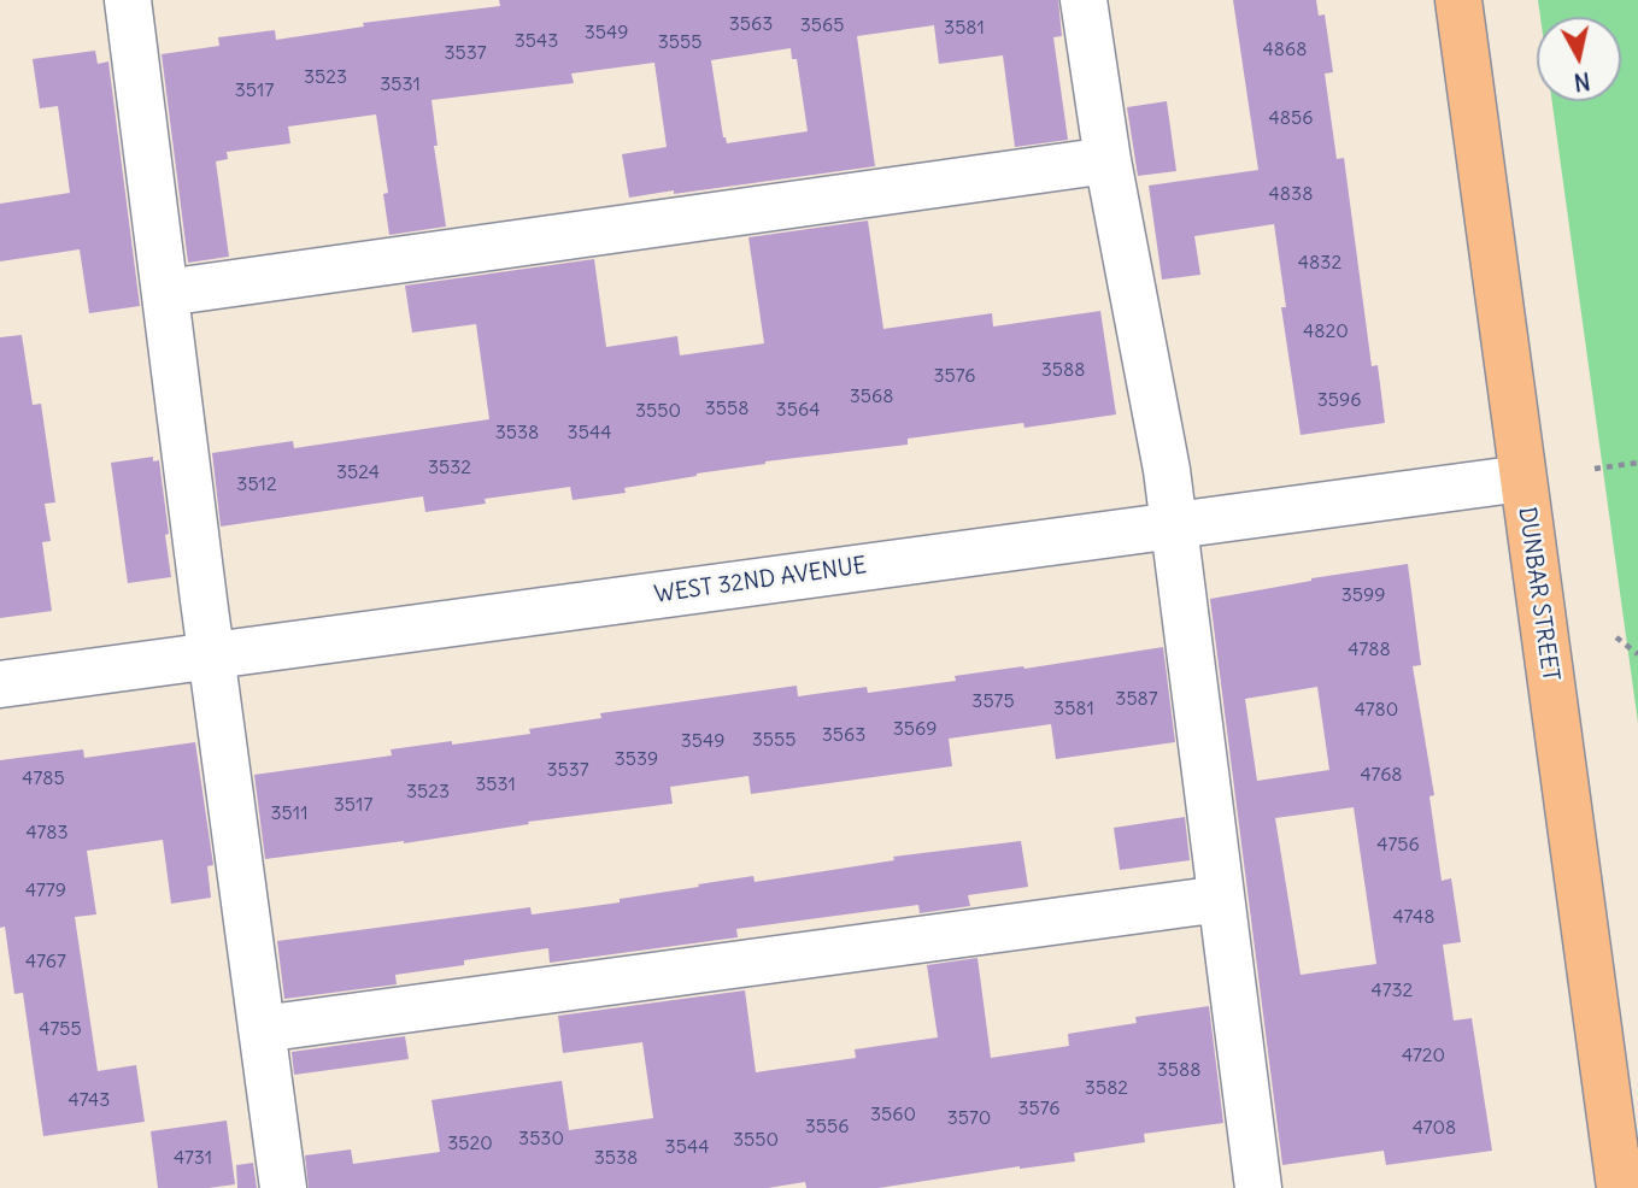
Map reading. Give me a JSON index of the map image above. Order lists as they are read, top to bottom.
{
  "streets": {
    "main road": ["DUNBAR STREET"],
    "street": ["WEST 32ND AVENUE"]
  },
  "crossings": [
    ["WEST 32ND AVENUE", "DUNBAR STREET"]
  ],
  "house_numbers": [
    "3563",
    "3565",
    "3581",
    "3549",
    "3543",
    "3555",
    "4868",
    "3537",
    "3523",
    "3531",
    "3517",
    "4856",
    "4838",
    "4832",
    "4820",
    "3588",
    "3576",
    "3568",
    "3596",
    "3558",
    "3564",
    "3550",
    "3538",
    "3544",
    "3532",
    "3524",
    "3512",
    "3599",
    "4788",
    "3587",
    "3575",
    "3581",
    "4780",
    "3569",
    "3563",
    "3555",
    "3549",
    "3539",
    "3537",
    "4768",
    "4785",
    "3531",
    "3523",
    "3517",
    "3511",
    "4783",
    "4756",
    "4779",
    "4748",
    "4767",
    "4732",
    "4755",
    "4720",
    "3588",
    "3582",
    "4743",
    "3576",
    "3560",
    "3570",
    "3556",
    "4708",
    "3530",
    "3550",
    "3520",
    "3544",
    "4731",
    "3538"
  ],
  "north": "bottom"
}
